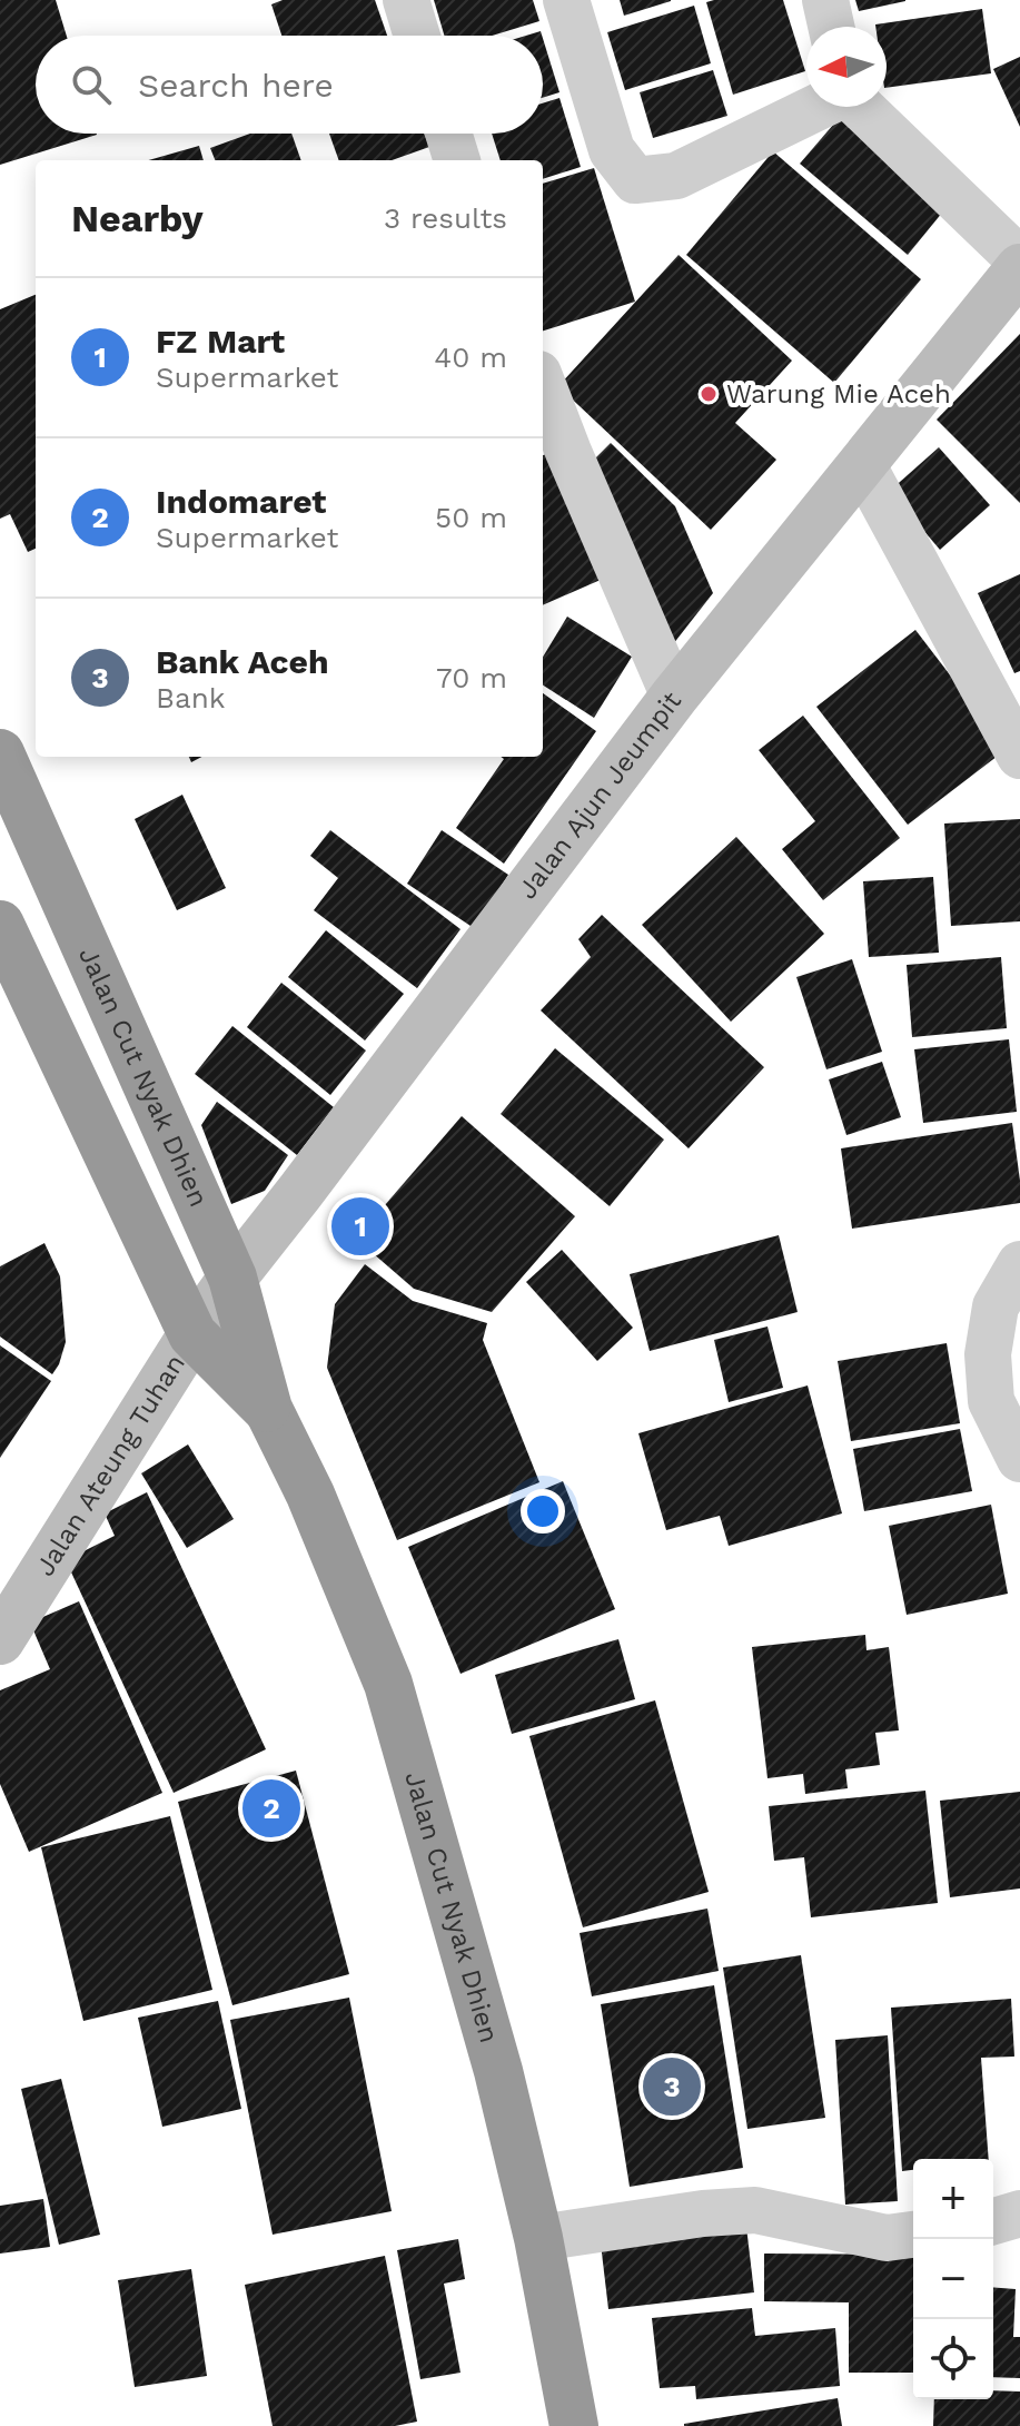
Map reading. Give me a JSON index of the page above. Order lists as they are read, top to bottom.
{
  "streets": {
    "highway": ["Jalan Cut Nyak Dhien"],
    "street": ["Jalan Ajun Jeumpit", "Jalan Ateung Tuhan"]
  },
  "crossings": [
    ["Jalan Ajun Jeumpit", "Jalan Cut Nyak Dhien"],
    ["Jalan Ajun Jeumpit", "Jalan Ateung Tuhan"],
    ["Jalan Cut Nyak Dhien", "Jalan Ateung Tuhan"]
  ],
  "places": ["Warung Mie Aceh"],
  "north": "left",
  "page": {
    "search": "Search here",
    "heading": ["Nearby", "3 results"],
    "list": [
      {
        "mark": "1",
        "name": "FZ Mart",
        "note": "Supermarket",
        "value": "40 m"
      },
      {
        "mark": "2",
        "name": "Indomaret",
        "note": "Supermarket",
        "value": "50 m"
      },
      {
        "mark": "3",
        "name": "Bank Aceh",
        "note": "Bank",
        "value": "70 m"
      }
    ],
    "pins": ["1", "2", "3"],
    "map_buttons": ["+", "−"]
  }
}
